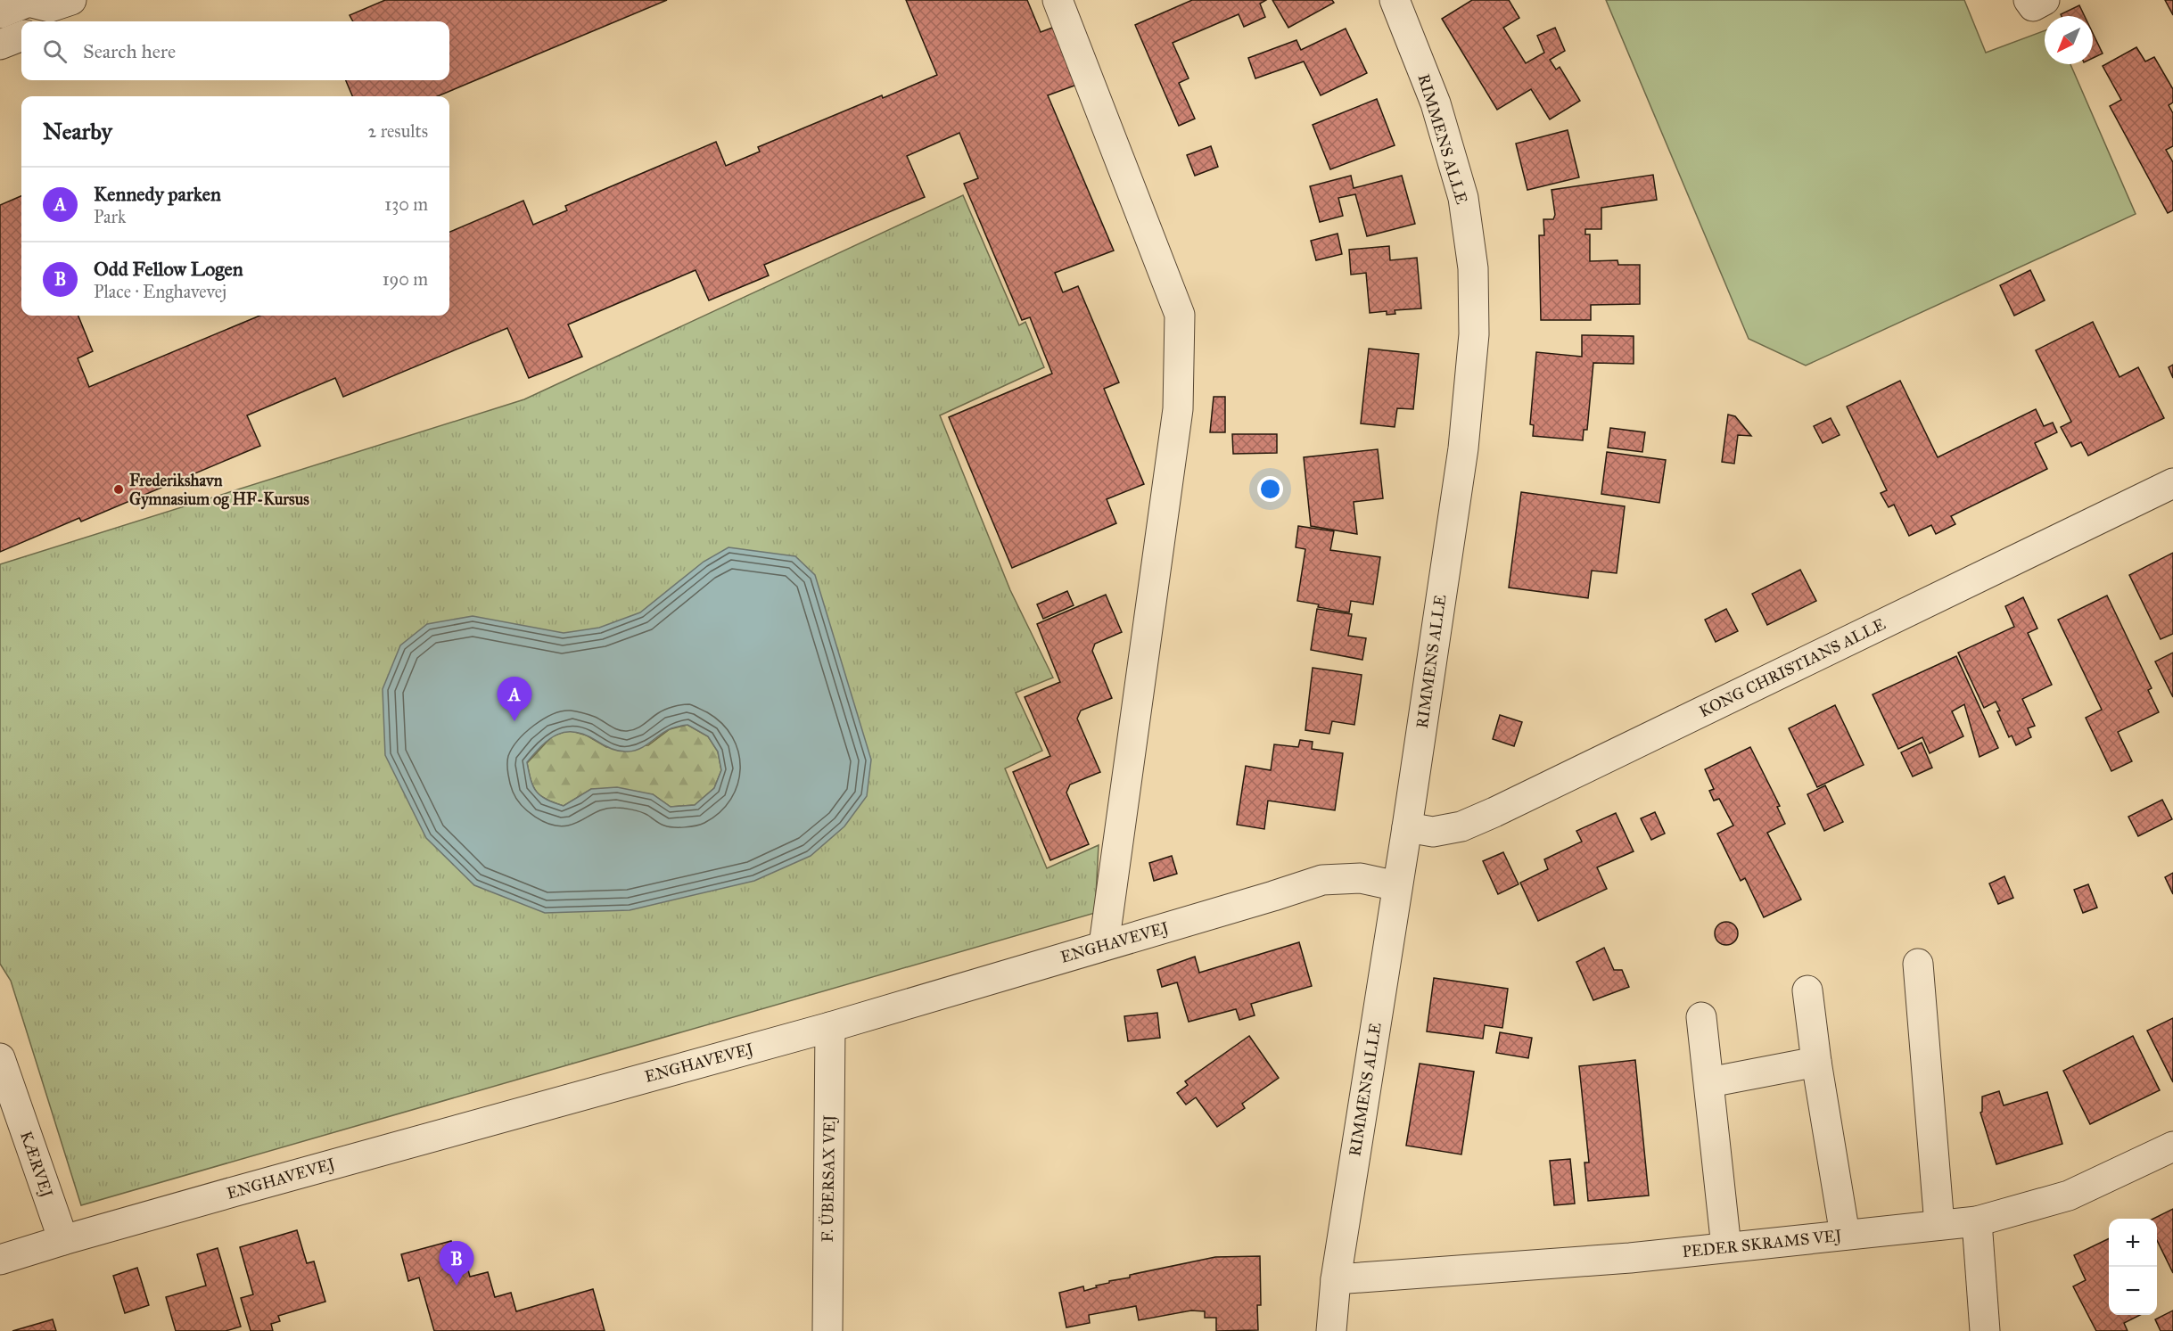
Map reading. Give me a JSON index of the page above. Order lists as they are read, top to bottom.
{
  "streets": {
    "street": [
      "RIMMENS ALLE",
      "KONG CHRISTIANS ALLE",
      "ENGHAVEVEJ",
      "KÆRVEJ",
      "F. ÜBERSAX VEJ",
      "PEDER SKRAMS VEJ"
    ]
  },
  "crossings": [
    ["RIMMENS ALLE", "KONG CHRISTIANS ALLE"],
    ["RIMMENS ALLE", "ENGHAVEVEJ"],
    ["RIMMENS ALLE", "PEDER SKRAMS VEJ"],
    ["ENGHAVEVEJ", "KÆRVEJ"],
    ["ENGHAVEVEJ", "F. ÜBERSAX VEJ"]
  ],
  "places": ["Frederikshavn Gymnasium og HF-Kursus"],
  "north": "bottom left",
  "page": {
    "search": "Search here",
    "heading": ["Nearby", "2 results"],
    "list": [
      {
        "mark": "A",
        "name": "Kennedy parken",
        "note": "Park",
        "value": "130 m"
      },
      {
        "mark": "B",
        "name": "Odd Fellow Logen",
        "note": "Place · Enghavevej",
        "value": "190 m"
      }
    ],
    "pins": ["A", "B"],
    "map_buttons": ["+", "−"]
  }
}
